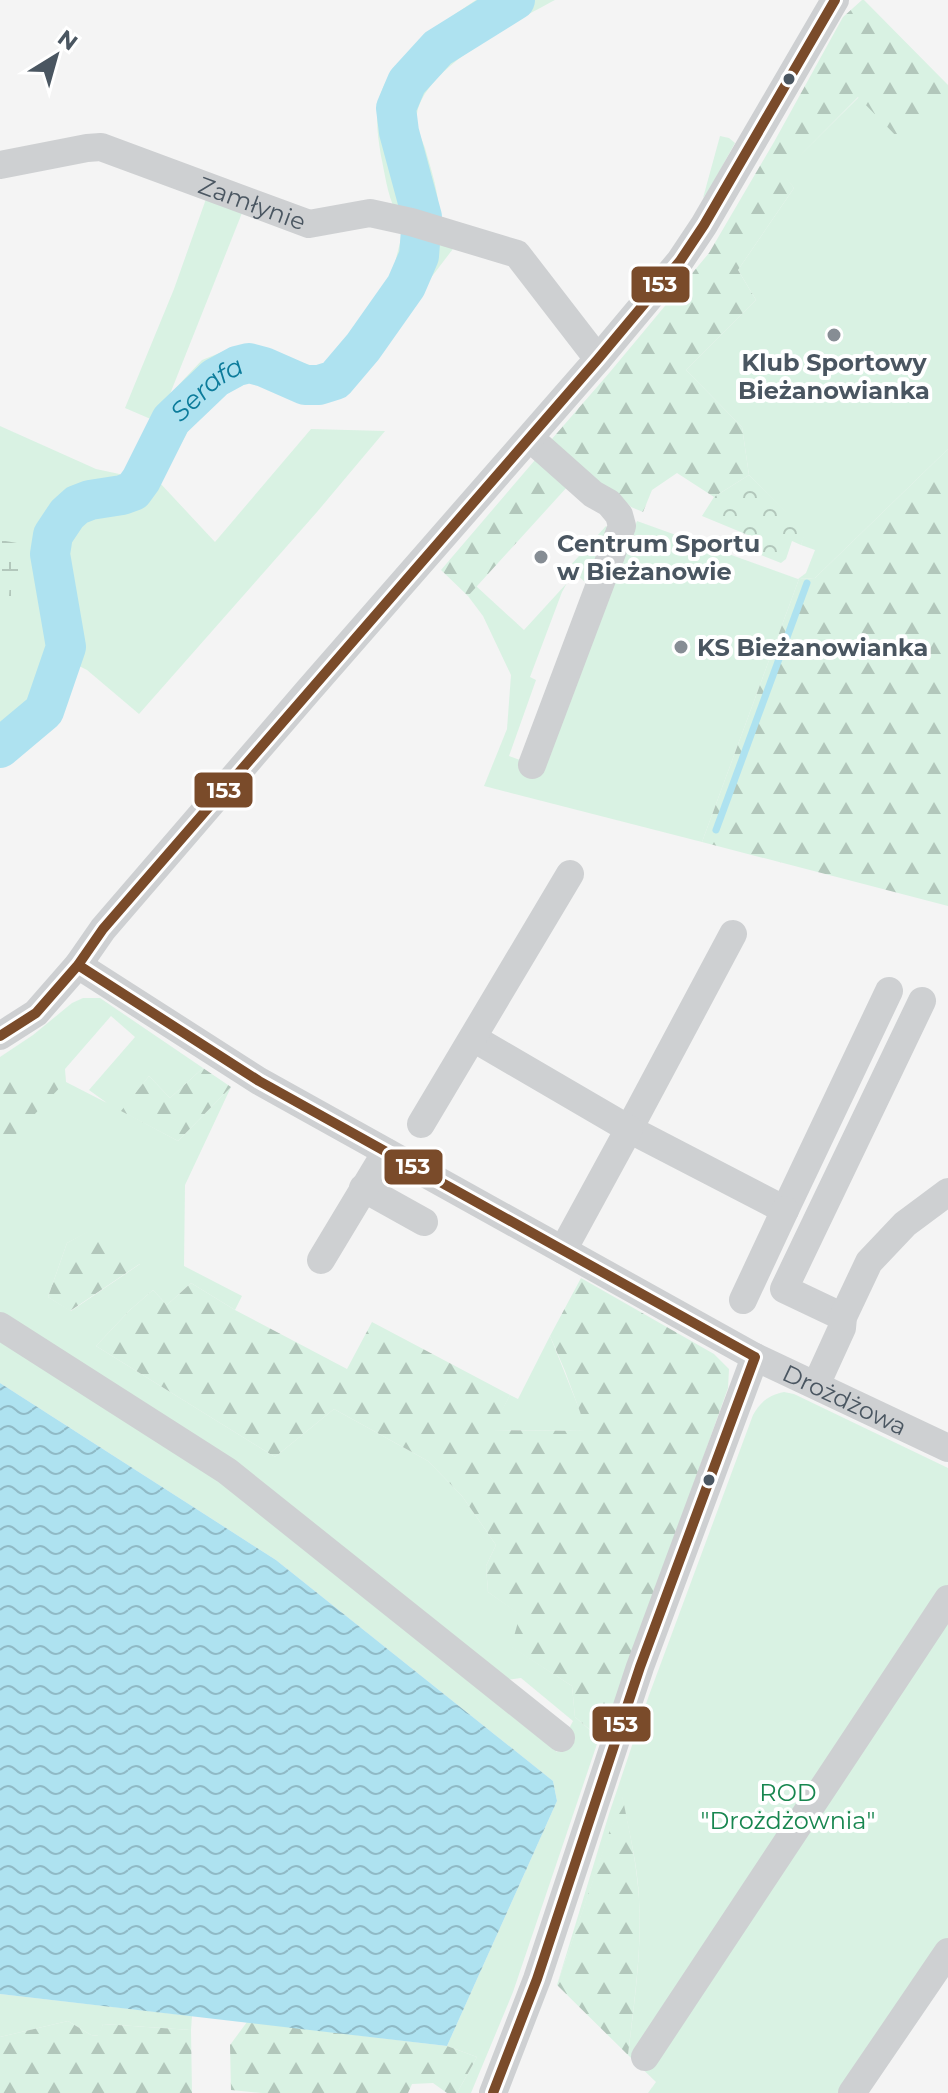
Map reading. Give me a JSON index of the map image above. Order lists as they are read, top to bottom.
{
  "streets": {
    "street": ["Zamłynie", "Drożdżowa"]
  },
  "water": ["Serafa"],
  "parks": ["ROD \"Drożdżownia\""],
  "places": ["Klub Sportowy Bieżanowianka", "Centrum Sportu w Bieżanowie", "KS Bieżanowianka"],
  "lines": ["transit line 153"],
  "north": "top right"
}
